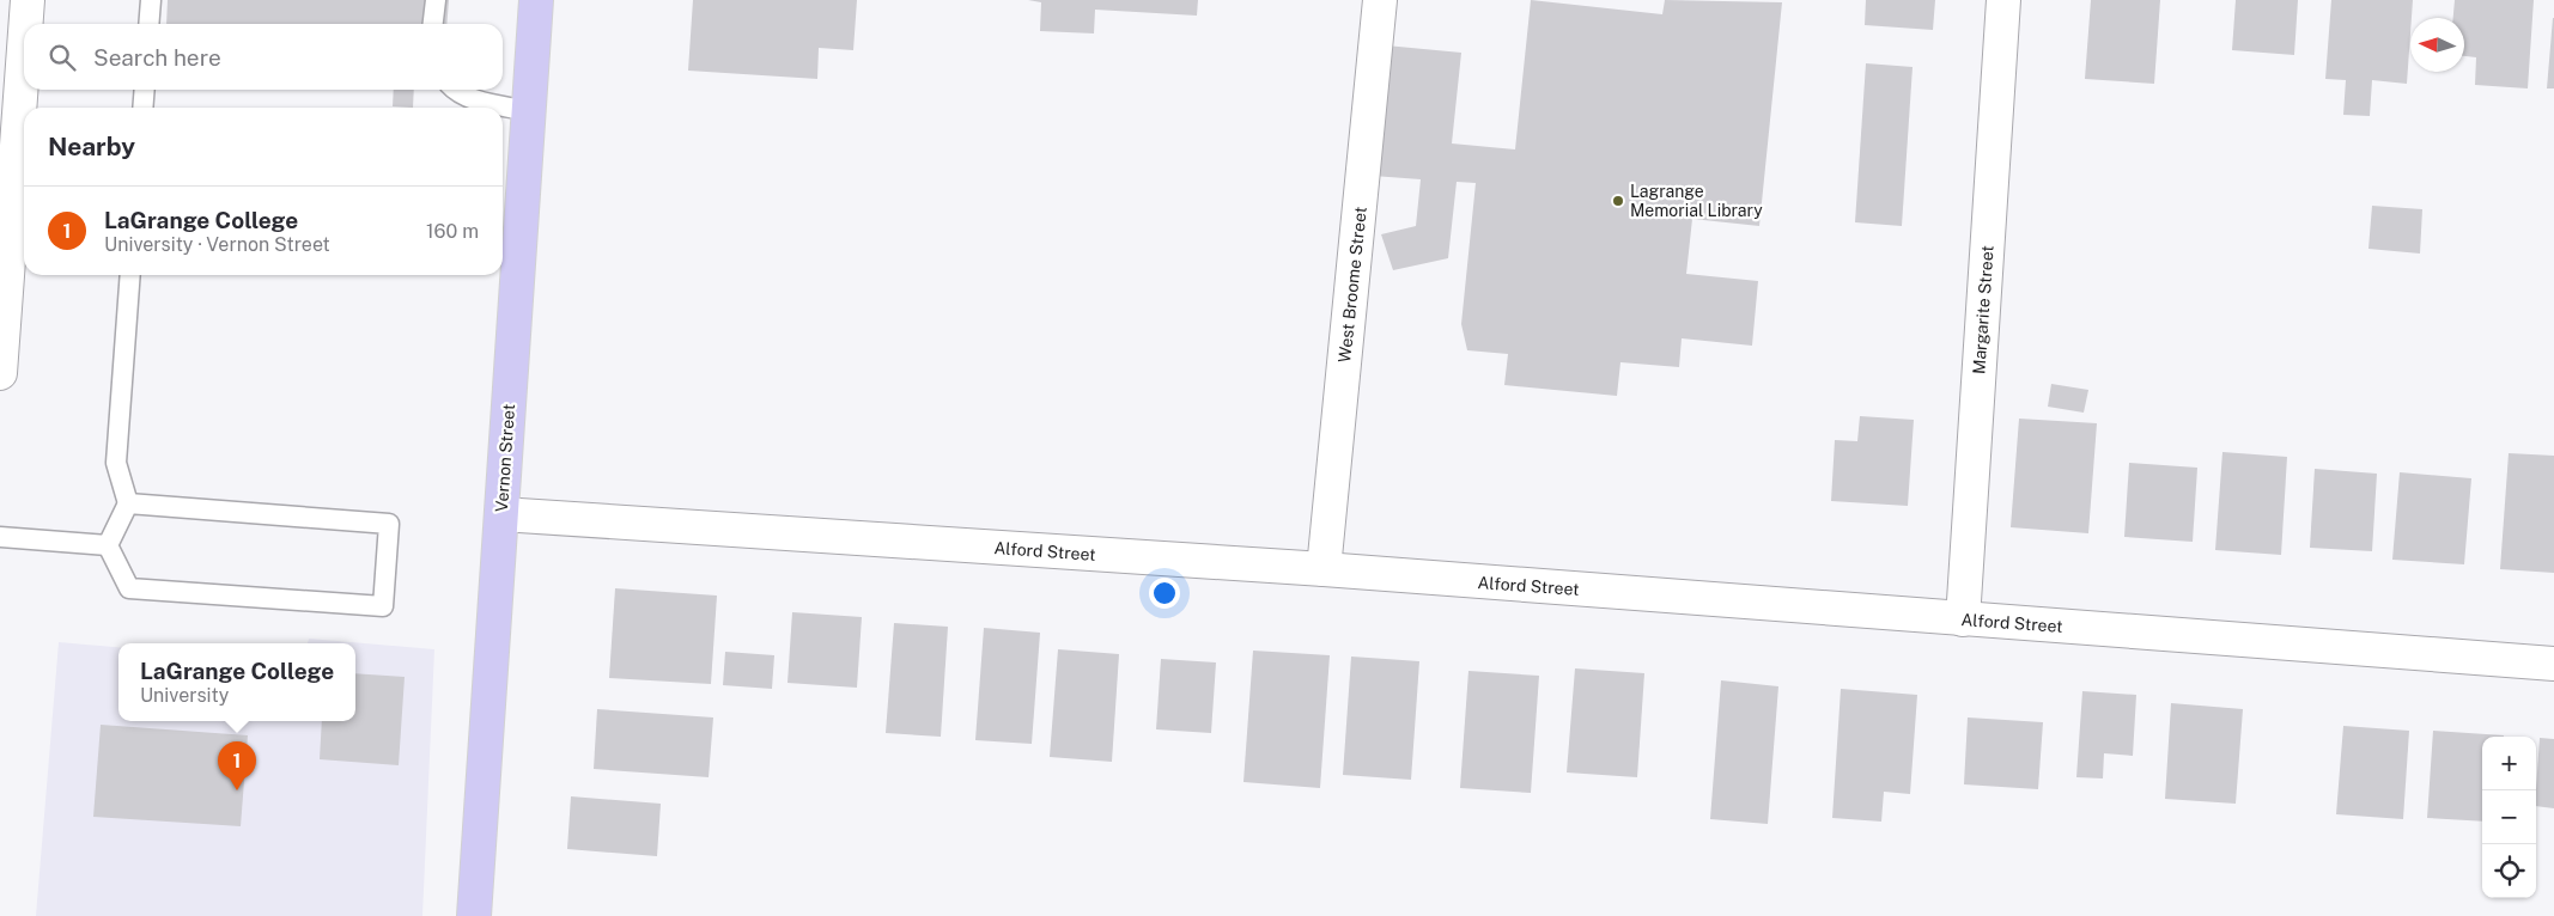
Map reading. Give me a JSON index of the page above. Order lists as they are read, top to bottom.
{
  "streets": {
    "main road": ["Vernon Street"],
    "street": ["West Broome Street", "Margarite Street", "Alford Street"]
  },
  "crossings": [
    ["West Broome Street", "Alford Street"],
    ["Margarite Street", "Alford Street"],
    ["Vernon Street", "Alford Street"]
  ],
  "places": ["Lagrange Memorial Library"],
  "north": "left",
  "page": {
    "search": "Search here",
    "heading": "Nearby",
    "list": [
      {
        "mark": "1",
        "name": "LaGrange College",
        "note": "University · Vernon Street",
        "value": "160 m"
      }
    ],
    "popup": ["LaGrange College", "University"],
    "map_buttons": ["+", "−"],
    "pins": "1"
  }
}
